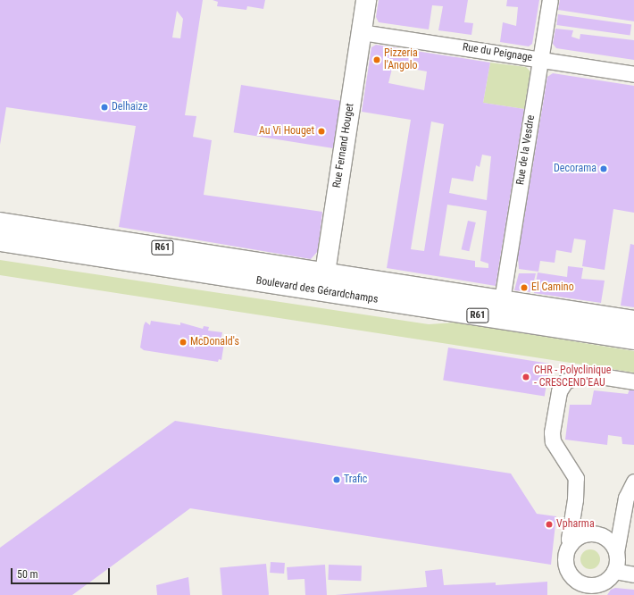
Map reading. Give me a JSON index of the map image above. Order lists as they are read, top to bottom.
{
  "streets": {
    "main road": ["Rue Fernand Houget", "R61", "Boulevard des Gérardchamps"],
    "street": ["Rue du Peignage", "Rue de la Vesdre"]
  },
  "crossings": [
    ["Rue du Peignage", "Rue Fernand Houget"],
    ["Rue du Peignage", "Rue de la Vesdre"],
    ["Rue Fernand Houget", "Boulevard des Gérardchamps"],
    ["Rue de la Vesdre", "Boulevard des Gérardchamps"]
  ],
  "places": [
    "Pizzeria l'Angolo",
    "Delhaize",
    "Au Vi Houget",
    "Decorama",
    "El Camino",
    "McDonald's",
    "CHR - Polyclinique - CRESCEND'EAU",
    "Trafic",
    "Vpharma"
  ],
  "scale_bar": "50 m"
}
